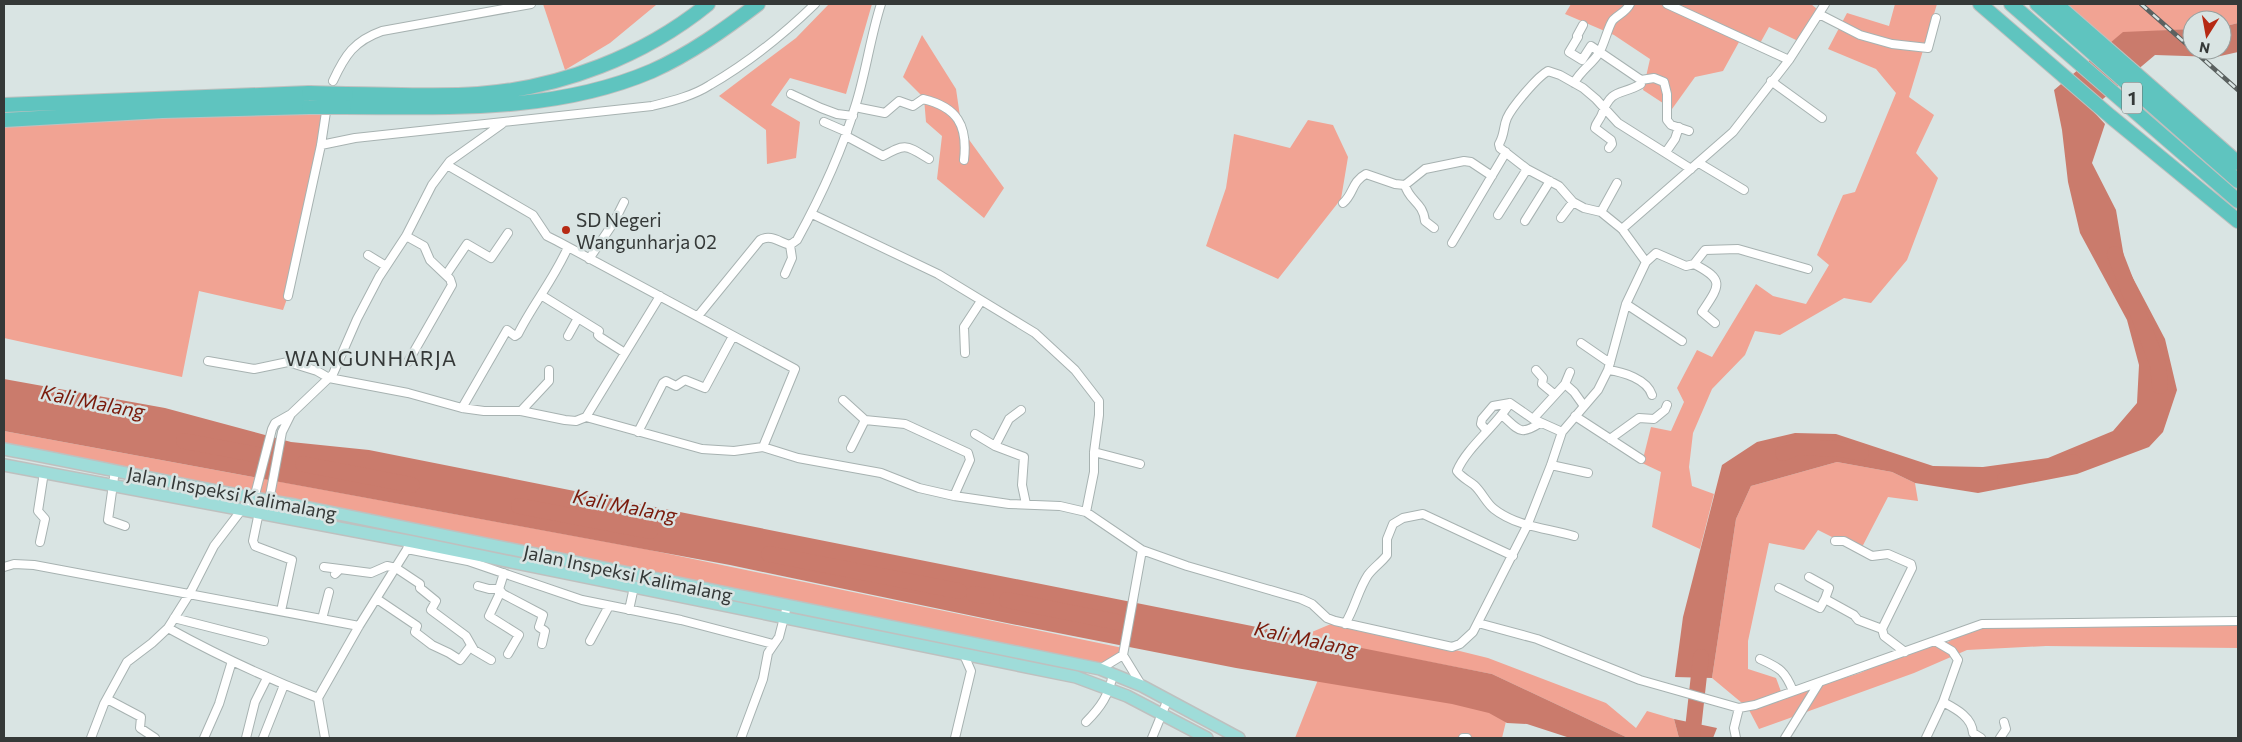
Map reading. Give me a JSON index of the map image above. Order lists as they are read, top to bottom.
{
  "streets": {
    "highway": ["1"],
    "main road": ["Jalan Inspeksi Kalimalang"]
  },
  "districts": ["WANGUNHARJA"],
  "water": ["Kali Malang"],
  "places": ["SD Negeri Wangunharja 02"],
  "north": "bottom"
}
